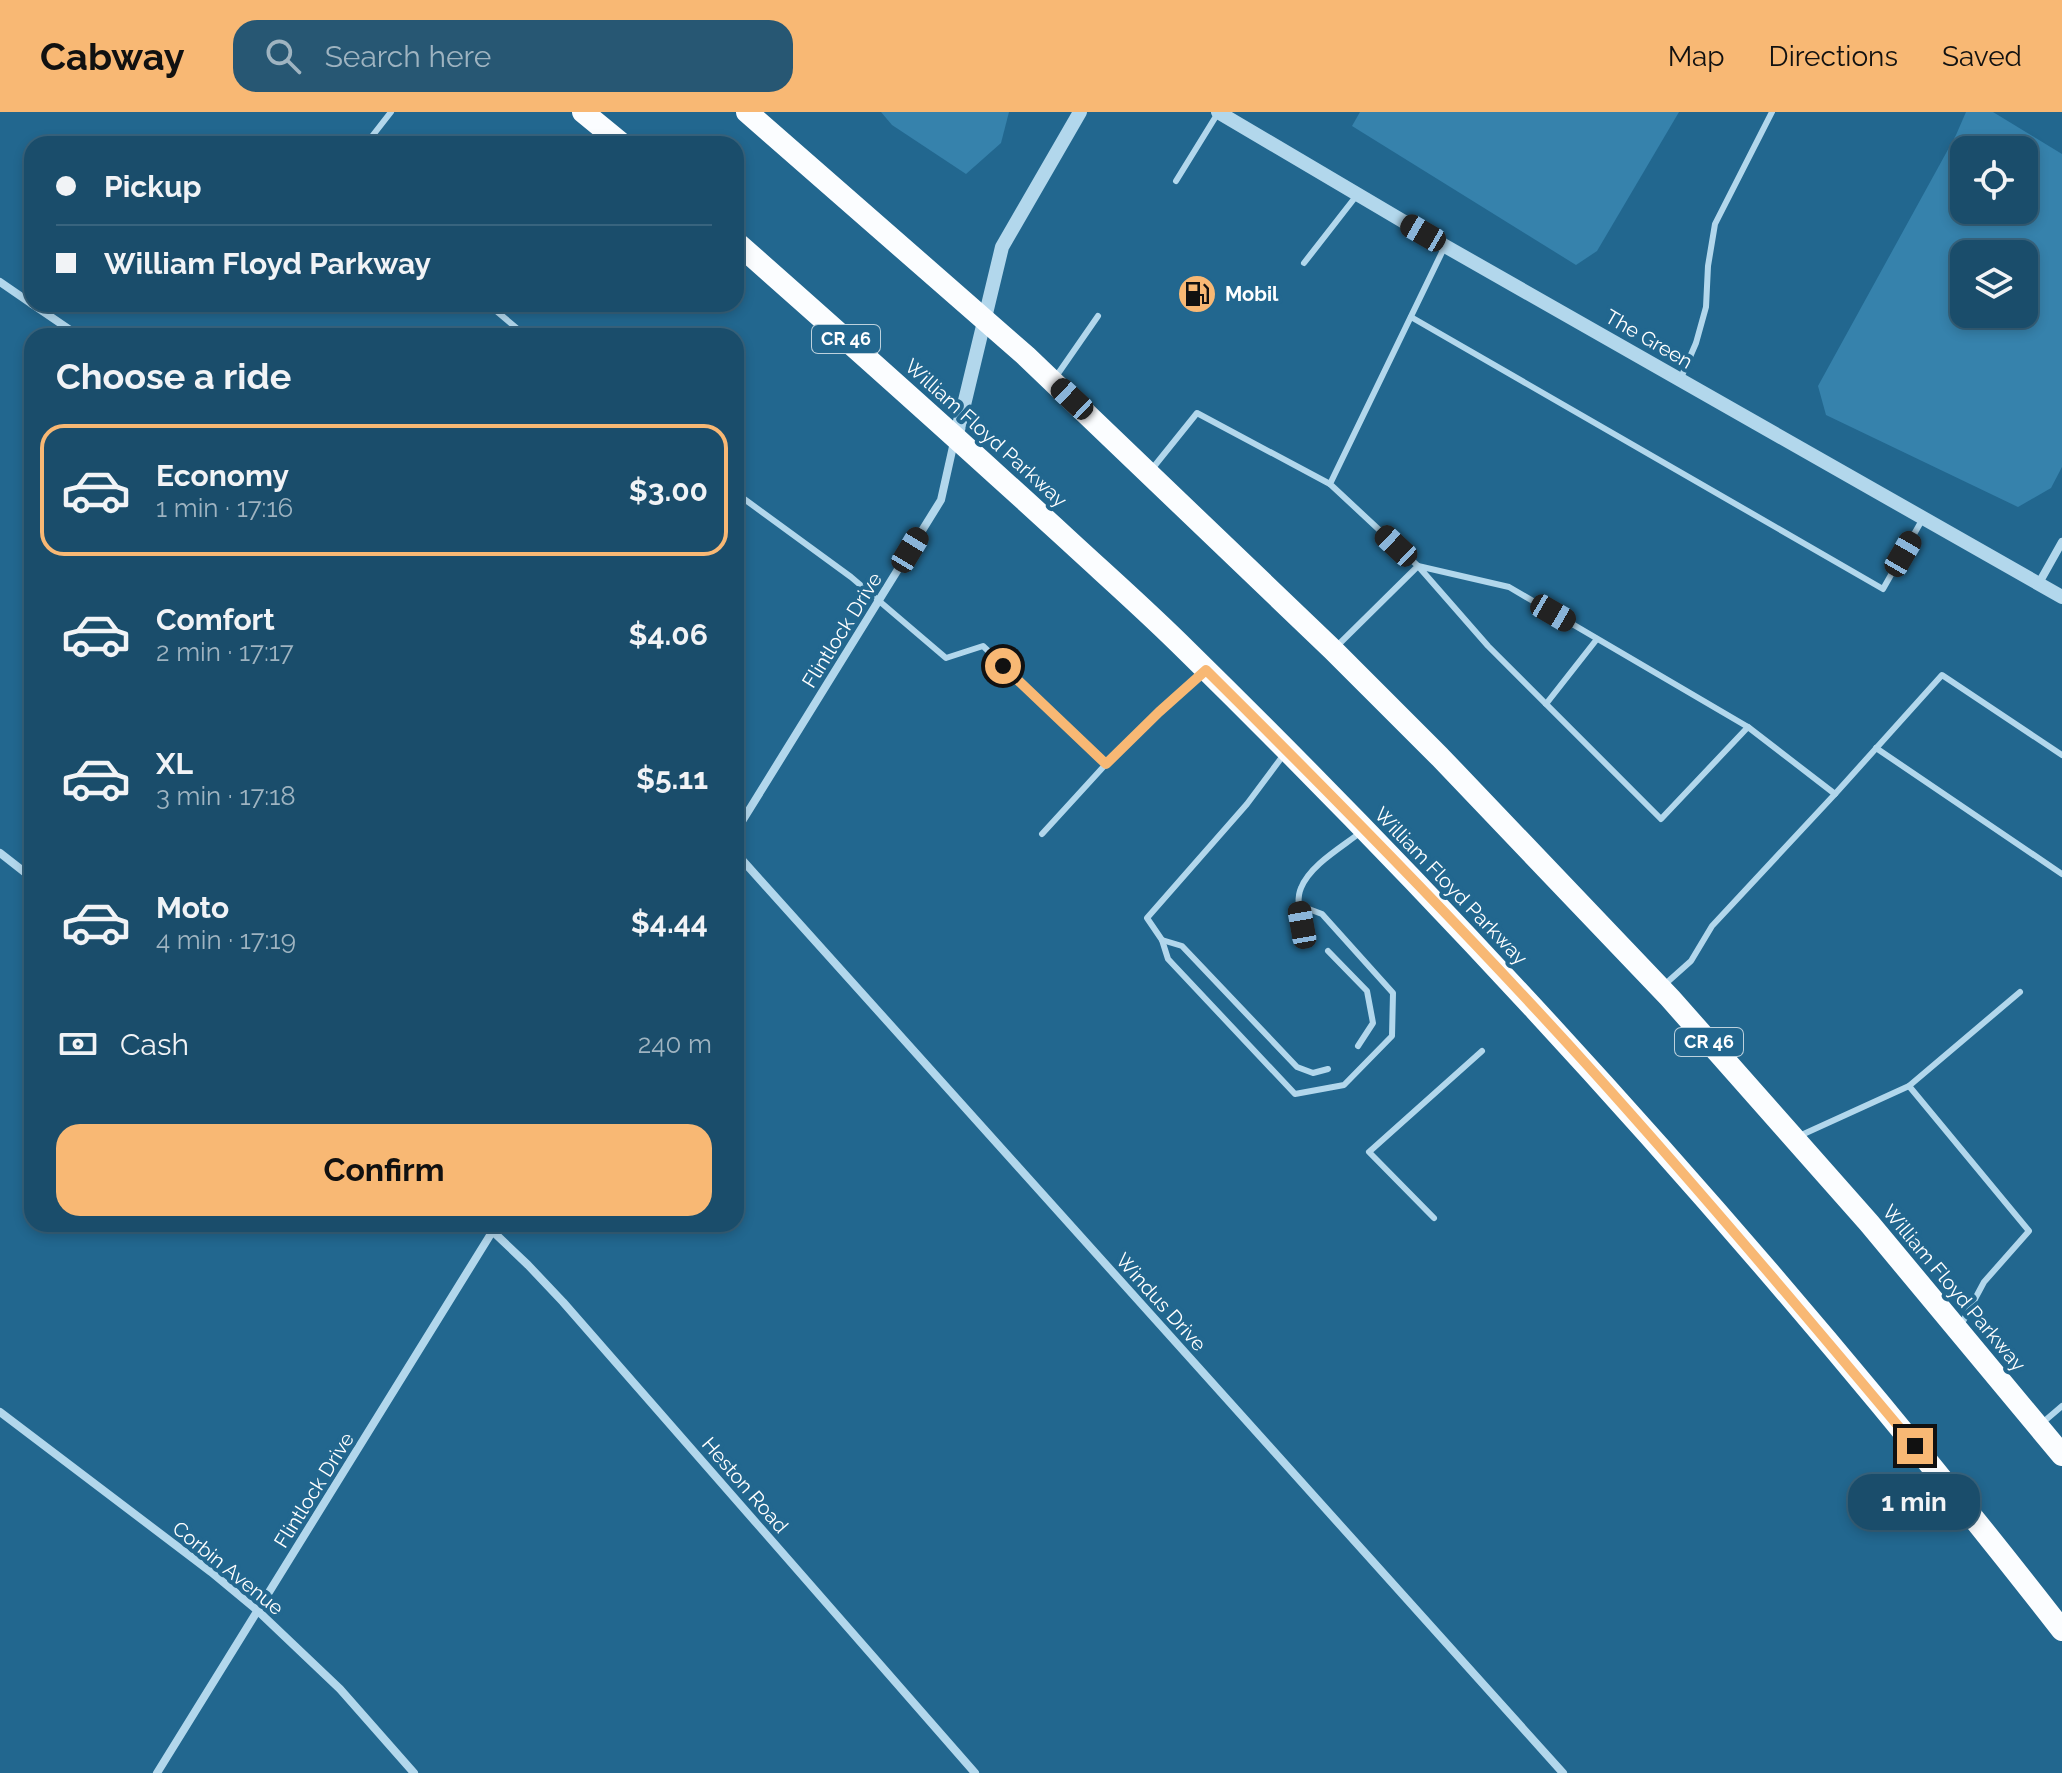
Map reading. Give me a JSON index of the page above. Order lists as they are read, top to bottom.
{
  "streets": {
    "highway": ["CR 46", "William Floyd Parkway"],
    "street": [
      "The Green",
      "Flintlock Drive",
      "Windus Drive",
      "Heston Road",
      "Corbin Avenue"
    ]
  },
  "crossings": [
    ["William Floyd Parkway", "Flintlock Drive"],
    ["Flintlock Drive", "Corbin Avenue"]
  ],
  "places": {
    "fuel station": ["Mobil"]
  },
  "page": {
    "header": "Cabway",
    "search": "Search here",
    "nav": ["Map", "Directions", "Saved"],
    "banner": ["Pickup", "William Floyd Parkway"],
    "heading": "Choose a ride",
    "list": [
      {
        "name": "Economy",
        "note": "1 min · 17:16",
        "value": "$3.00"
      },
      {
        "name": "Comfort",
        "note": "2 min · 17:17",
        "value": "$4.06"
      },
      {
        "name": "XL",
        "note": "3 min · 17:18",
        "value": "$5.11"
      },
      {
        "name": "Moto",
        "note": "4 min · 17:19",
        "value": "$4.44"
      }
    ],
    "pay": ["Cash", "240 m"],
    "buttons": "Confirm",
    "bubble": "1 min"
  }
}
